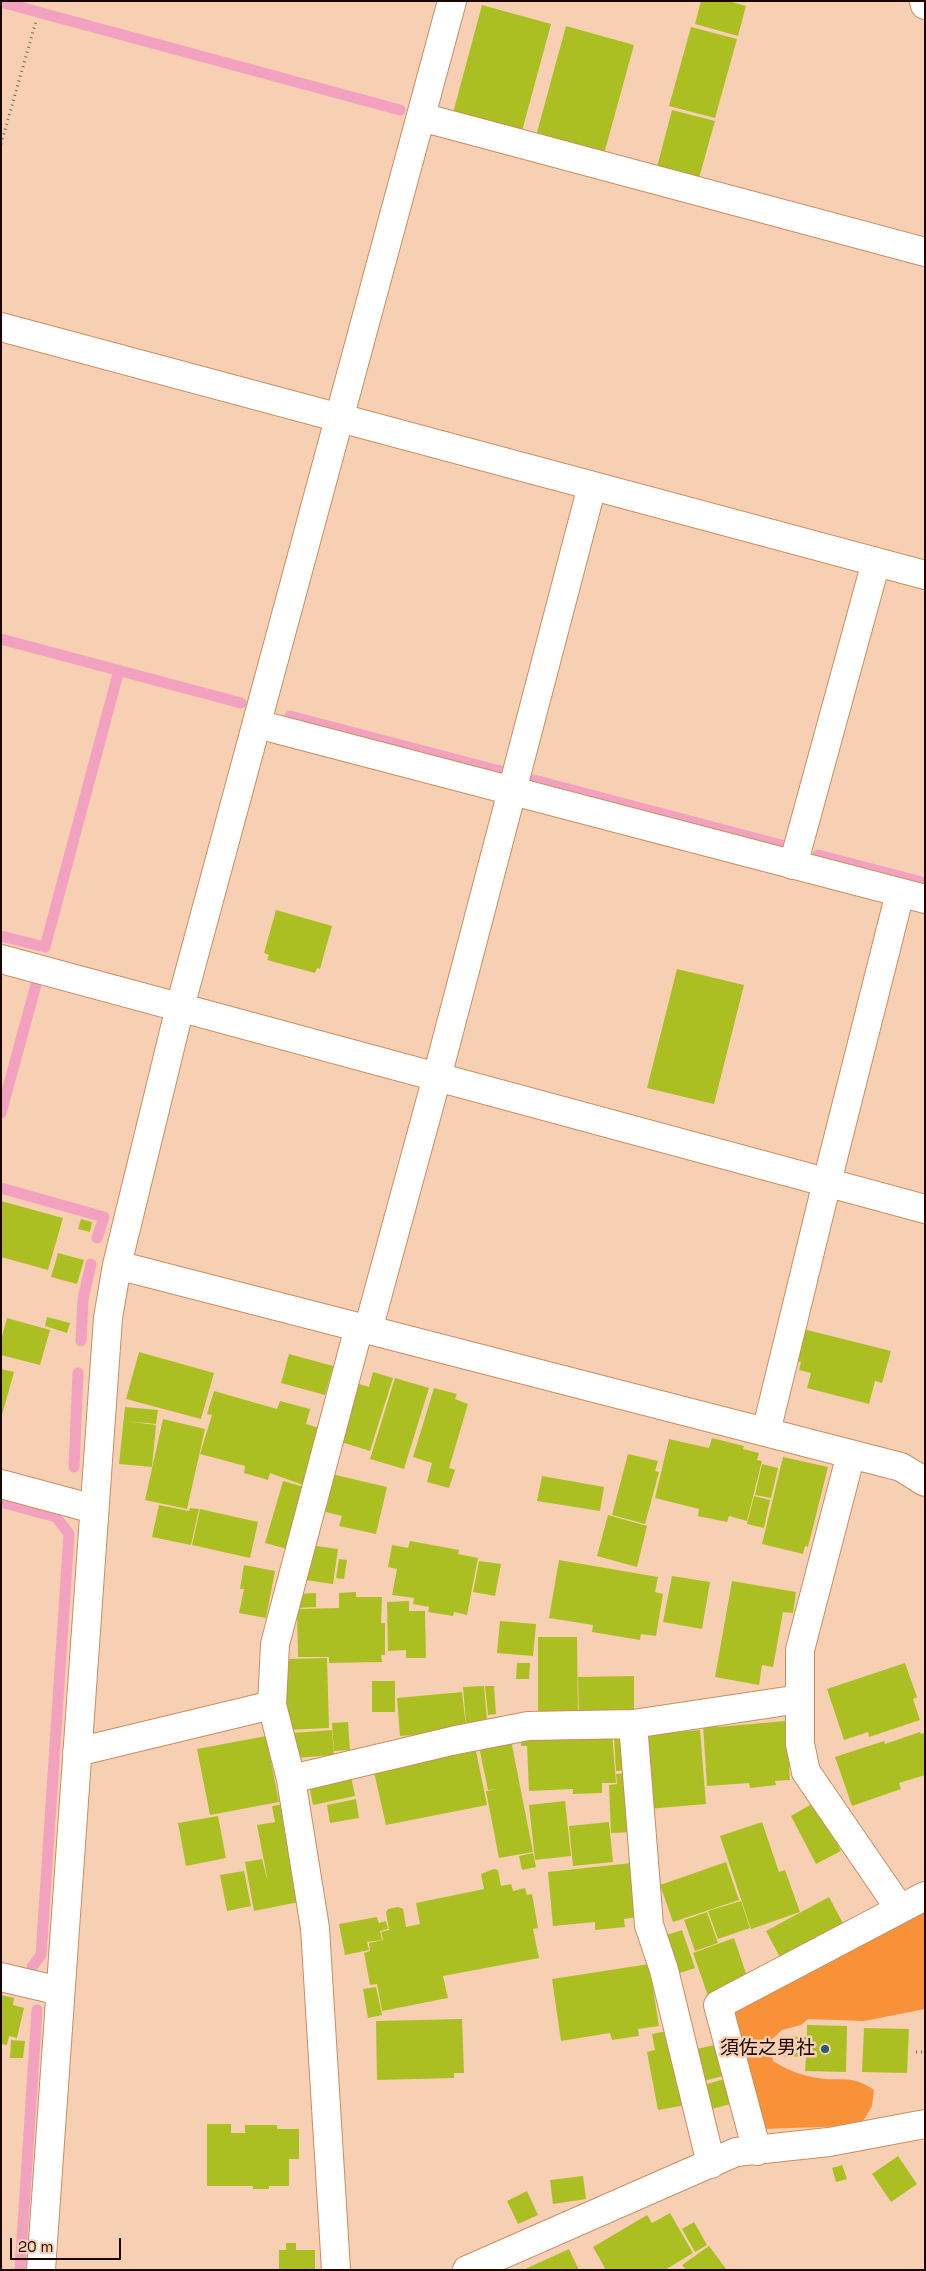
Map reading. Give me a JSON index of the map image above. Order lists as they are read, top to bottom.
{
  "places": ["須佐之男社"],
  "scale_bar": "20 m"
}
